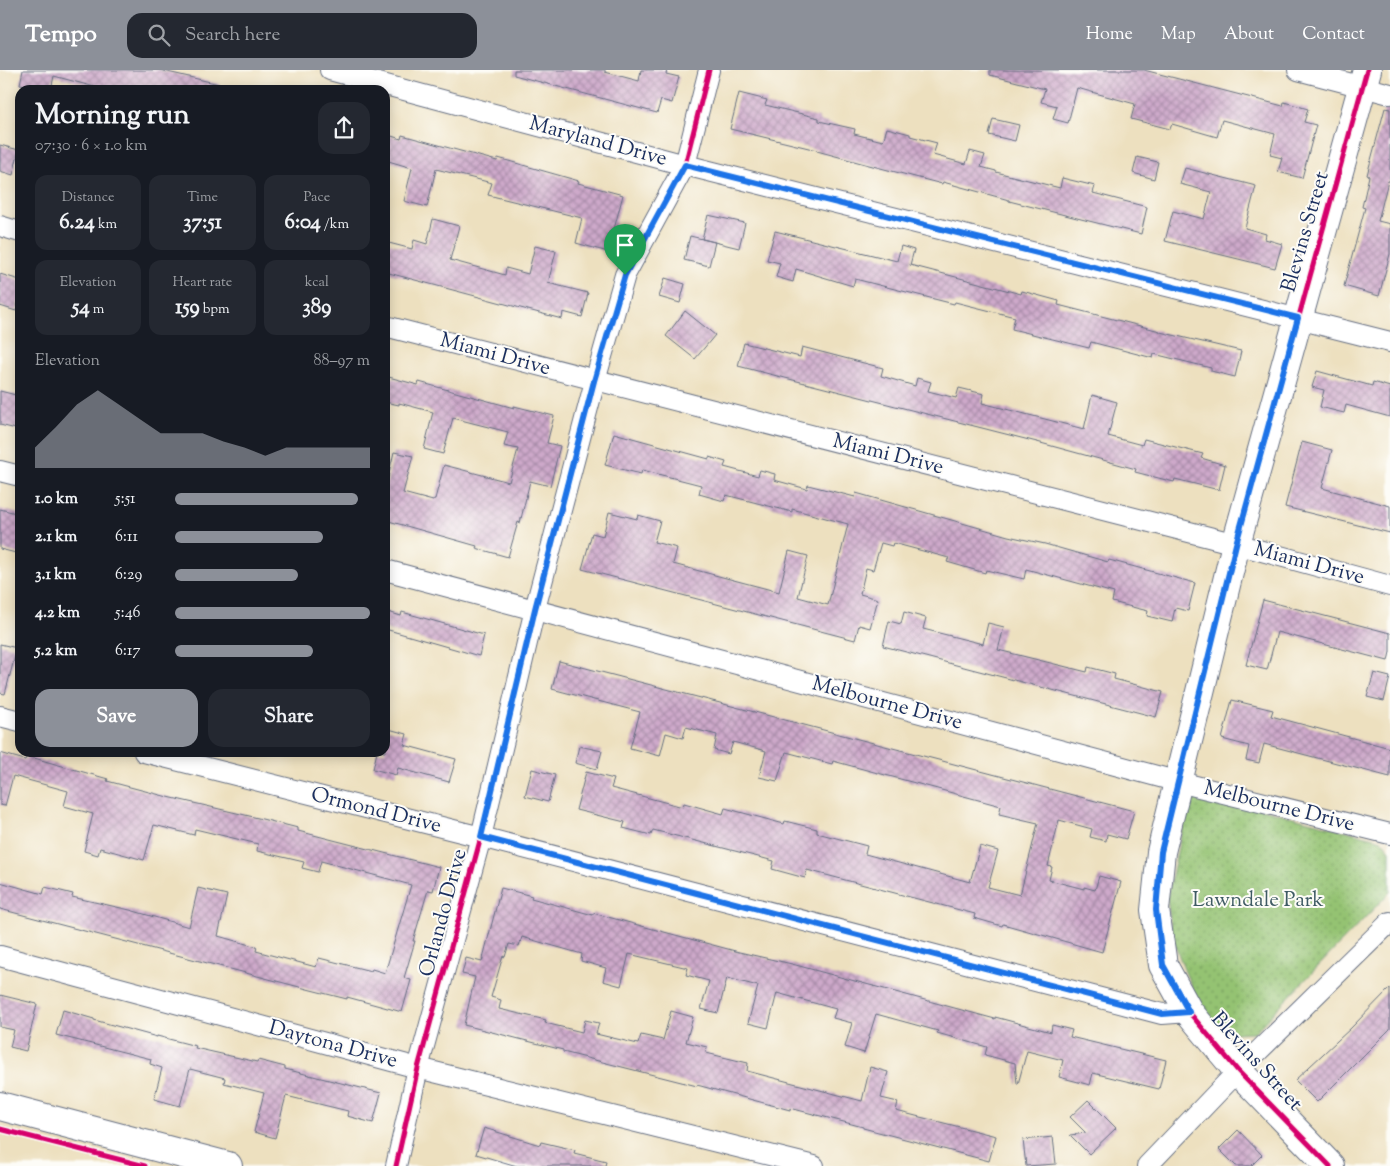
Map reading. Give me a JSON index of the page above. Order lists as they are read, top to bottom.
{
  "streets": {
    "street": [
      "Maryland Drive",
      "Blevins Street",
      "Miami Drive",
      "Melbourne Drive",
      "Ormond Drive",
      "Orlando Drive",
      "Daytona Drive"
    ]
  },
  "crossings": [
    ["Maryland Drive", "Blevins Street"],
    ["Maryland Drive", "Orlando Drive"],
    ["Blevins Street", "Miami Drive"],
    ["Blevins Street", "Melbourne Drive"],
    ["Blevins Street", "Ormond Drive"],
    ["Miami Drive", "Orlando Drive"],
    ["Melbourne Drive", "Orlando Drive"],
    ["Ormond Drive", "Orlando Drive"],
    ["Orlando Drive", "Daytona Drive"]
  ],
  "parks": ["Lawndale Park"],
  "page": {
    "header": "Tempo",
    "search": "Search here",
    "nav": [
      "Home",
      "Map",
      "About",
      "Contact"
    ],
    "heading": ["Morning run", "07:30 · 6 × 1.0 km"],
    "stats": [
      ["Distance", "6.24 km"],
      ["Time", "37:51"],
      ["Pace", "6:04 /km"],
      ["Elevation", "54 m"],
      ["Heart rate", "159 bpm"],
      ["kcal", "389"]
    ],
    "chart": ["Elevation", "88–97 m"],
    "list": [
      {
        "name": "1.0 km",
        "note": "5:51"
      },
      {
        "name": "2.1 km",
        "note": "6:11"
      },
      {
        "name": "3.1 km",
        "note": "6:29"
      },
      {
        "name": "4.2 km",
        "note": "5:46"
      },
      {
        "name": "5.2 km",
        "note": "6:17"
      }
    ],
    "buttons": ["Save", "Share"]
  }
}
